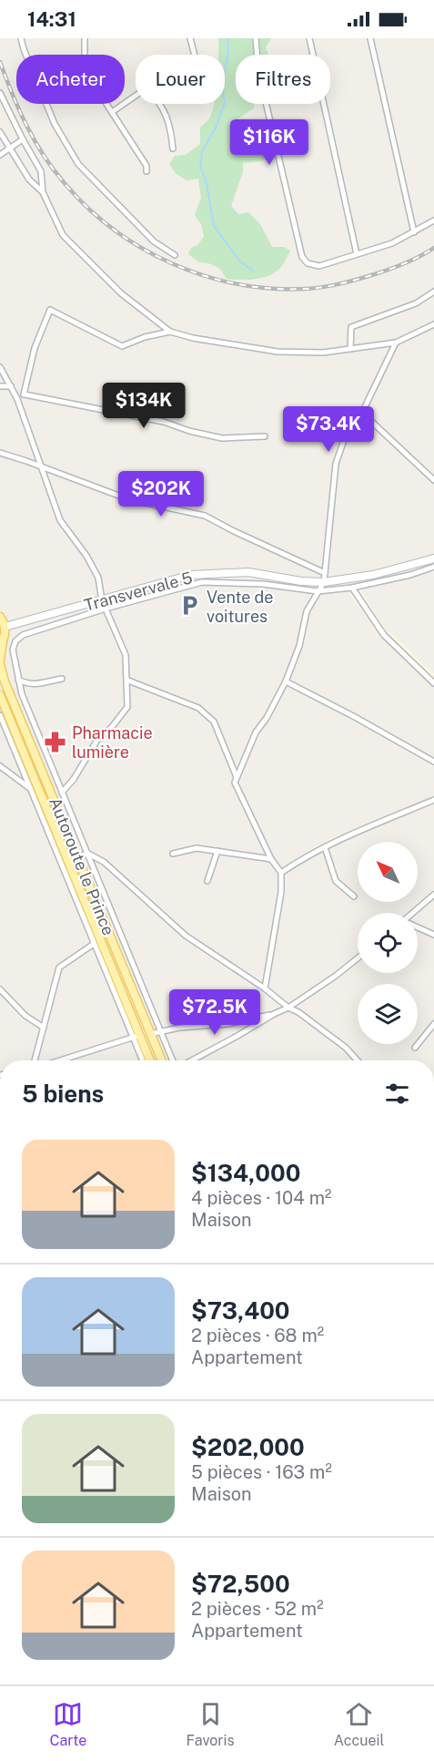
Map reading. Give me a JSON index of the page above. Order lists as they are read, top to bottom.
{
  "streets": {
    "main road": ["Transvervale 5", "Autoroute le Prince"]
  },
  "places": {
    "parking": ["Vente de voitures"],
    "pharmacy": ["Pharmacie lumière"]
  },
  "north": "top left",
  "page": {
    "status": "14:31",
    "chip": ["Acheter", "Louer", "Filtres"],
    "price": [
      "$116K",
      "$134K",
      "$73.4K",
      "$202K",
      "$72.5K"
    ],
    "heading": "5 biens",
    "list": [
      {
        "name": "$134,000",
        "note": "4 pièces · 104 m² · Maison"
      },
      {
        "name": "$73,400",
        "note": "2 pièces · 68 m² · Appartement"
      },
      {
        "name": "$202,000",
        "note": "5 pièces · 163 m² · Maison"
      },
      {
        "name": "$72,500",
        "note": "2 pièces · 52 m² · Appartement"
      }
    ],
    "tabs": ["Carte", "Favoris", "Accueil"]
  }
}
